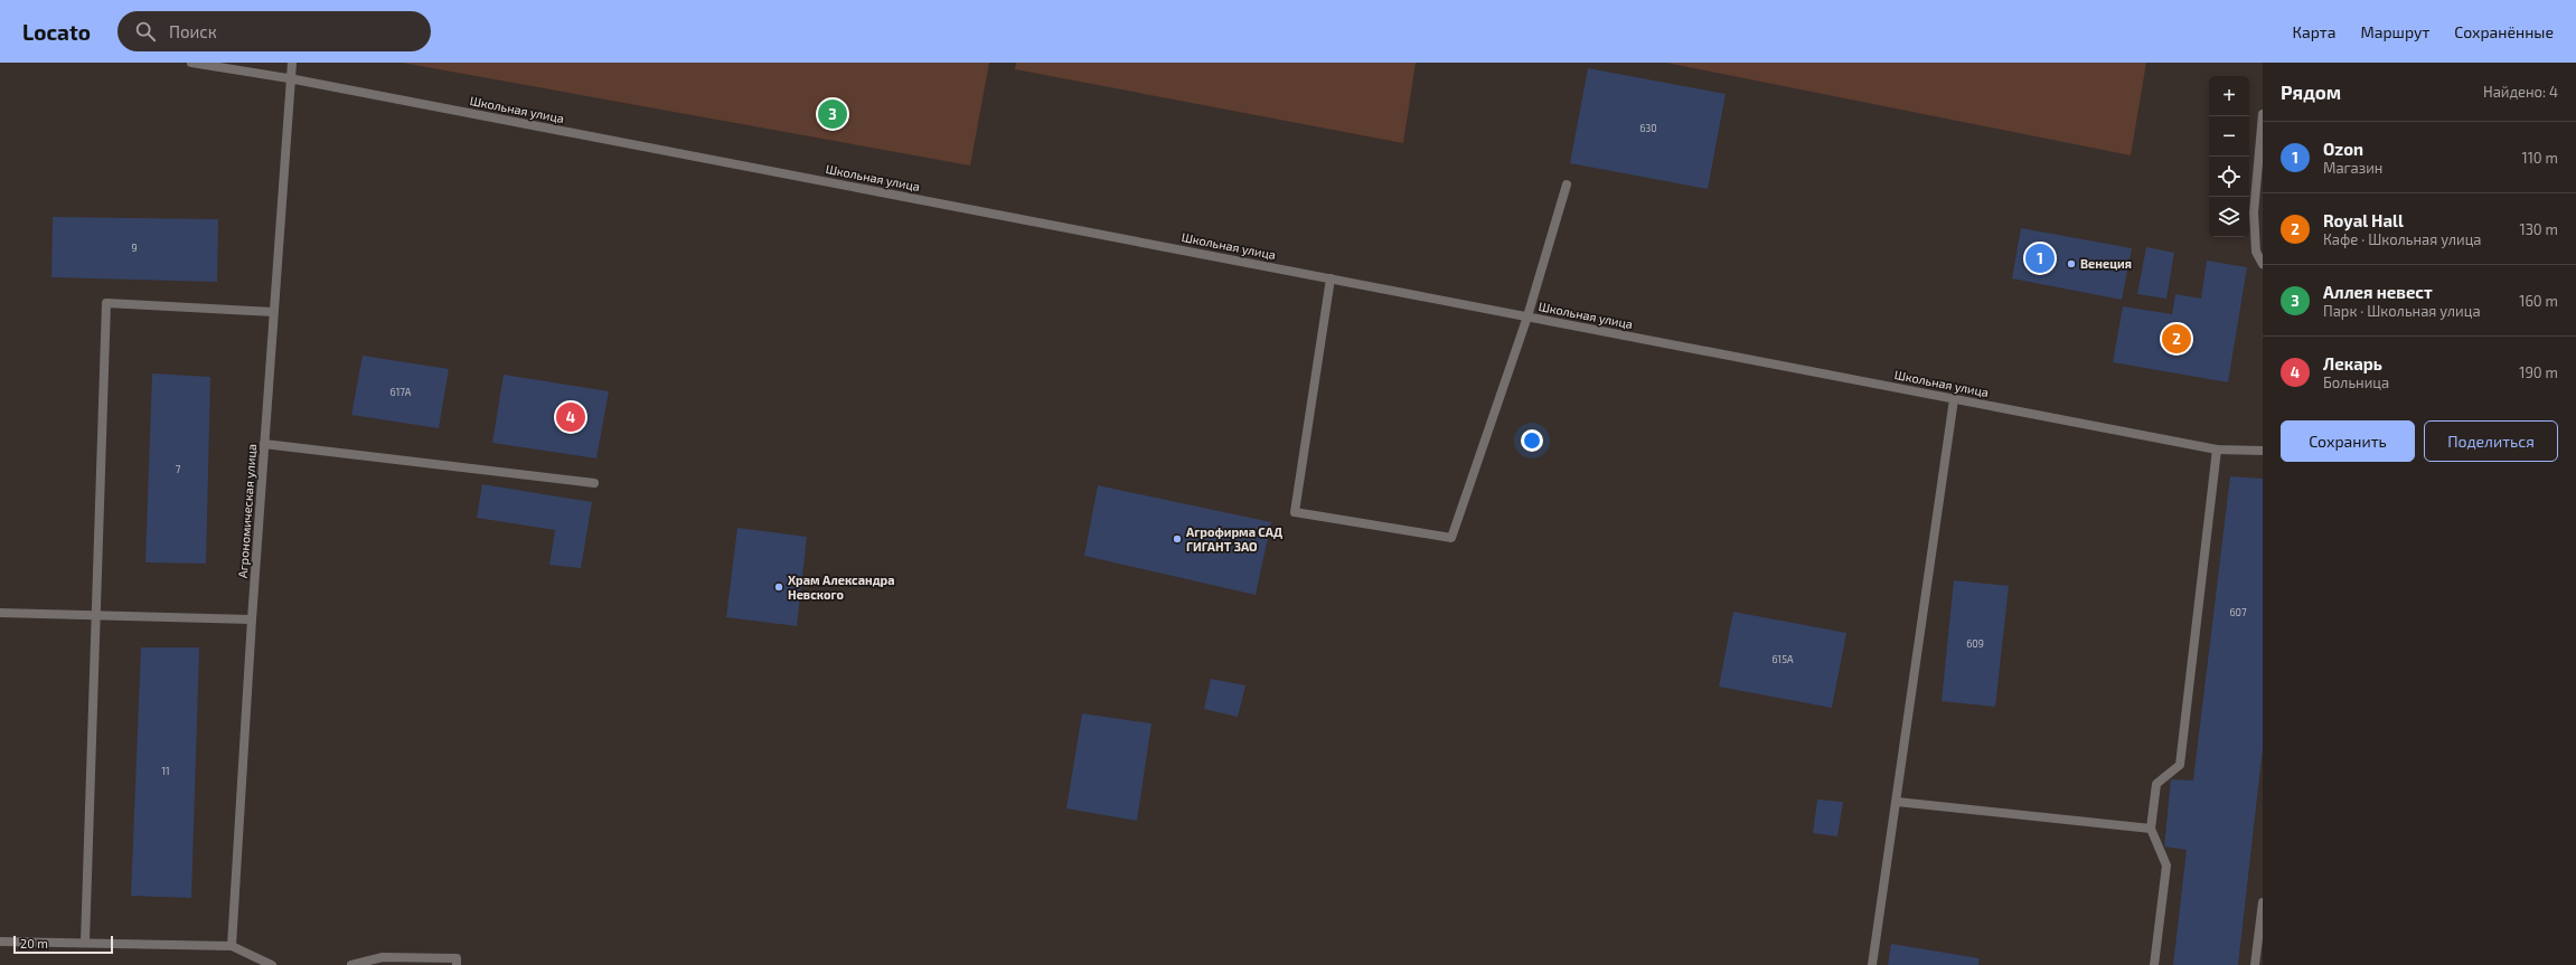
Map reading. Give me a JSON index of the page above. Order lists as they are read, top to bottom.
{
  "streets": {
    "street": ["Школьная улица", "Агрономическая улица"]
  },
  "crossings": [
    ["Школьная улица", "Агрономическая улица"]
  ],
  "places": ["Венеция", "Агрофирма САД ГИГАНТ ЗАО", "Храм Александра Невского"],
  "house_numbers": [
    "630",
    "9",
    "617А",
    "7",
    "607",
    "609",
    "615А",
    "11"
  ],
  "scale_bar": "20 m",
  "page": {
    "header": "Locato",
    "search": "Поиск",
    "nav": ["Карта", "Маршрут", "Сохранённые"],
    "heading": ["Рядом", "Найдено: 4"],
    "map_buttons": ["+", "−"],
    "pins": [
      "3",
      "1",
      "2",
      "4"
    ],
    "list": [
      {
        "mark": "1",
        "name": "Ozon",
        "note": "Магазин",
        "value": "110 m"
      },
      {
        "mark": "2",
        "name": "Royal Hall",
        "note": "Кафе · Школьная улица",
        "value": "130 m"
      },
      {
        "mark": "3",
        "name": "Аллея невест",
        "note": "Парк · Школьная улица",
        "value": "160 m"
      },
      {
        "mark": "4",
        "name": "Лекарь",
        "note": "Больница",
        "value": "190 m"
      }
    ],
    "buttons": ["Сохранить", "Поделиться"],
    "scale": "20 m"
  }
}
